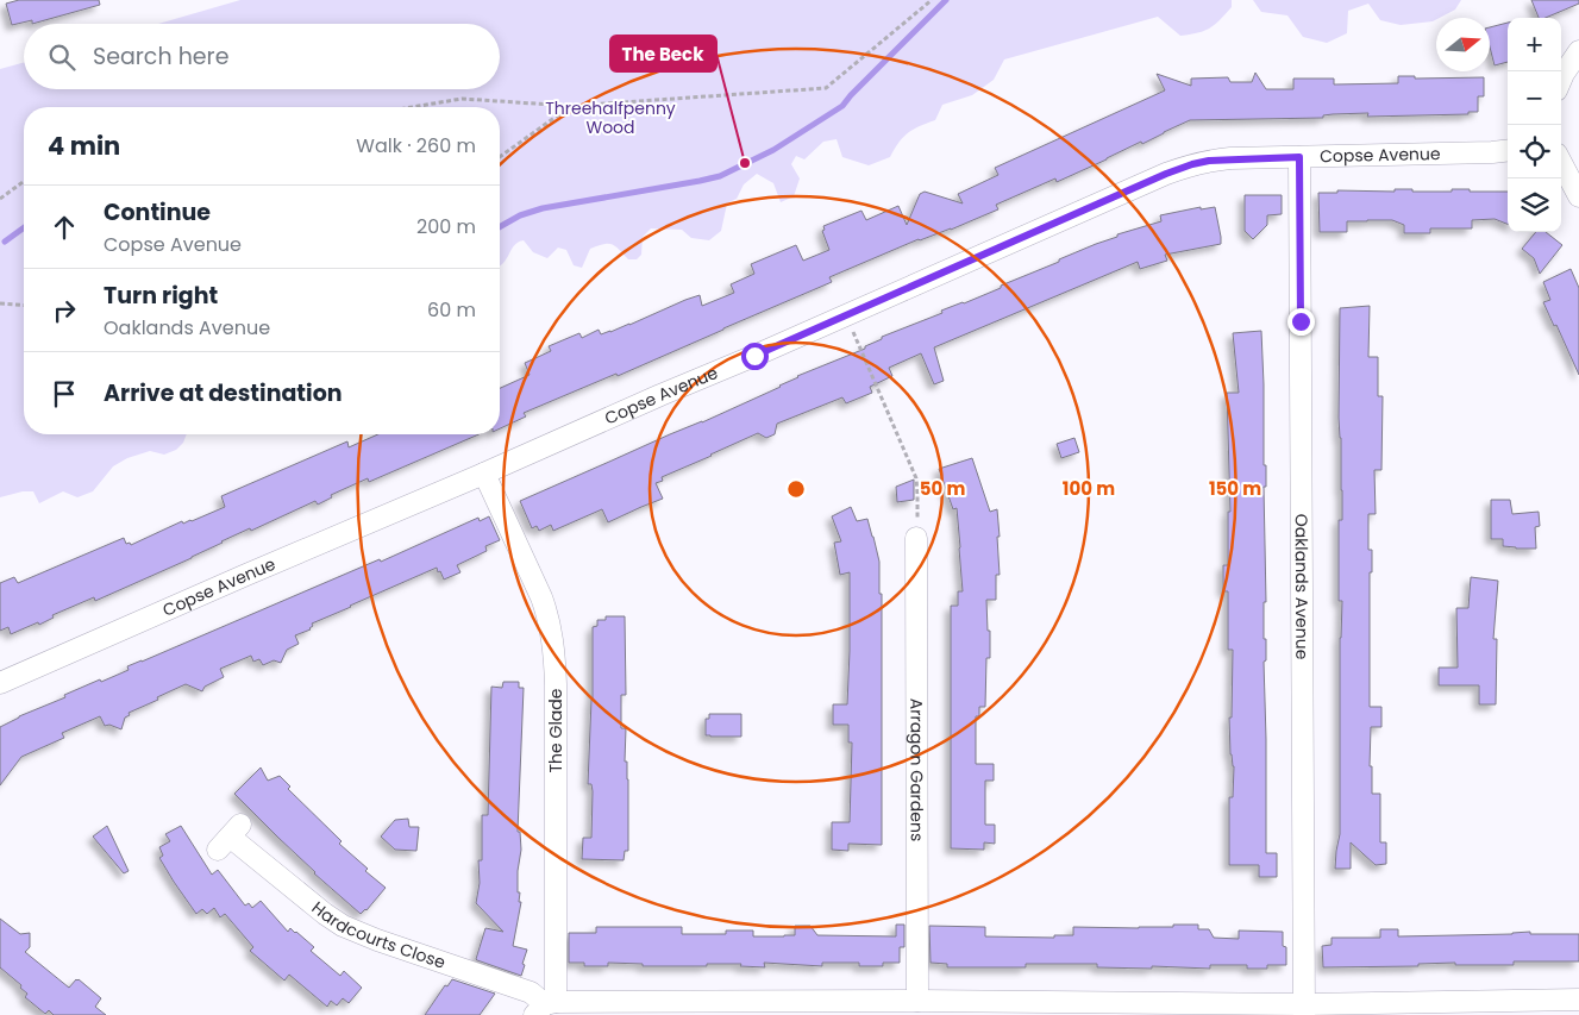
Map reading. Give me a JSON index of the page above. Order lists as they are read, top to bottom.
{
  "streets": {
    "street": [
      "Copse Avenue",
      "Oaklands Avenue",
      "The Glade",
      "Arragon Gardens",
      "Hardcourts Close"
    ]
  },
  "crossings": [
    ["Copse Avenue", "Oaklands Avenue"],
    ["Copse Avenue", "The Glade"],
    ["The Glade", "Hardcourts Close"]
  ],
  "parks": ["Threehalfpenny Wood"],
  "places": ["The Beck"],
  "north": "right",
  "page": {
    "map_buttons": ["+", "−"],
    "search": "Search here",
    "heading": ["4 min", "Walk · 260 m"],
    "list": [
      ["Continue", "Copse Avenue", "200 m"],
      ["Turn right", "Oaklands Avenue", "60 m"],
      "Arrive at destination"
    ]
  },
  "rings": ["50 m", "100 m", "150 m"]
}
